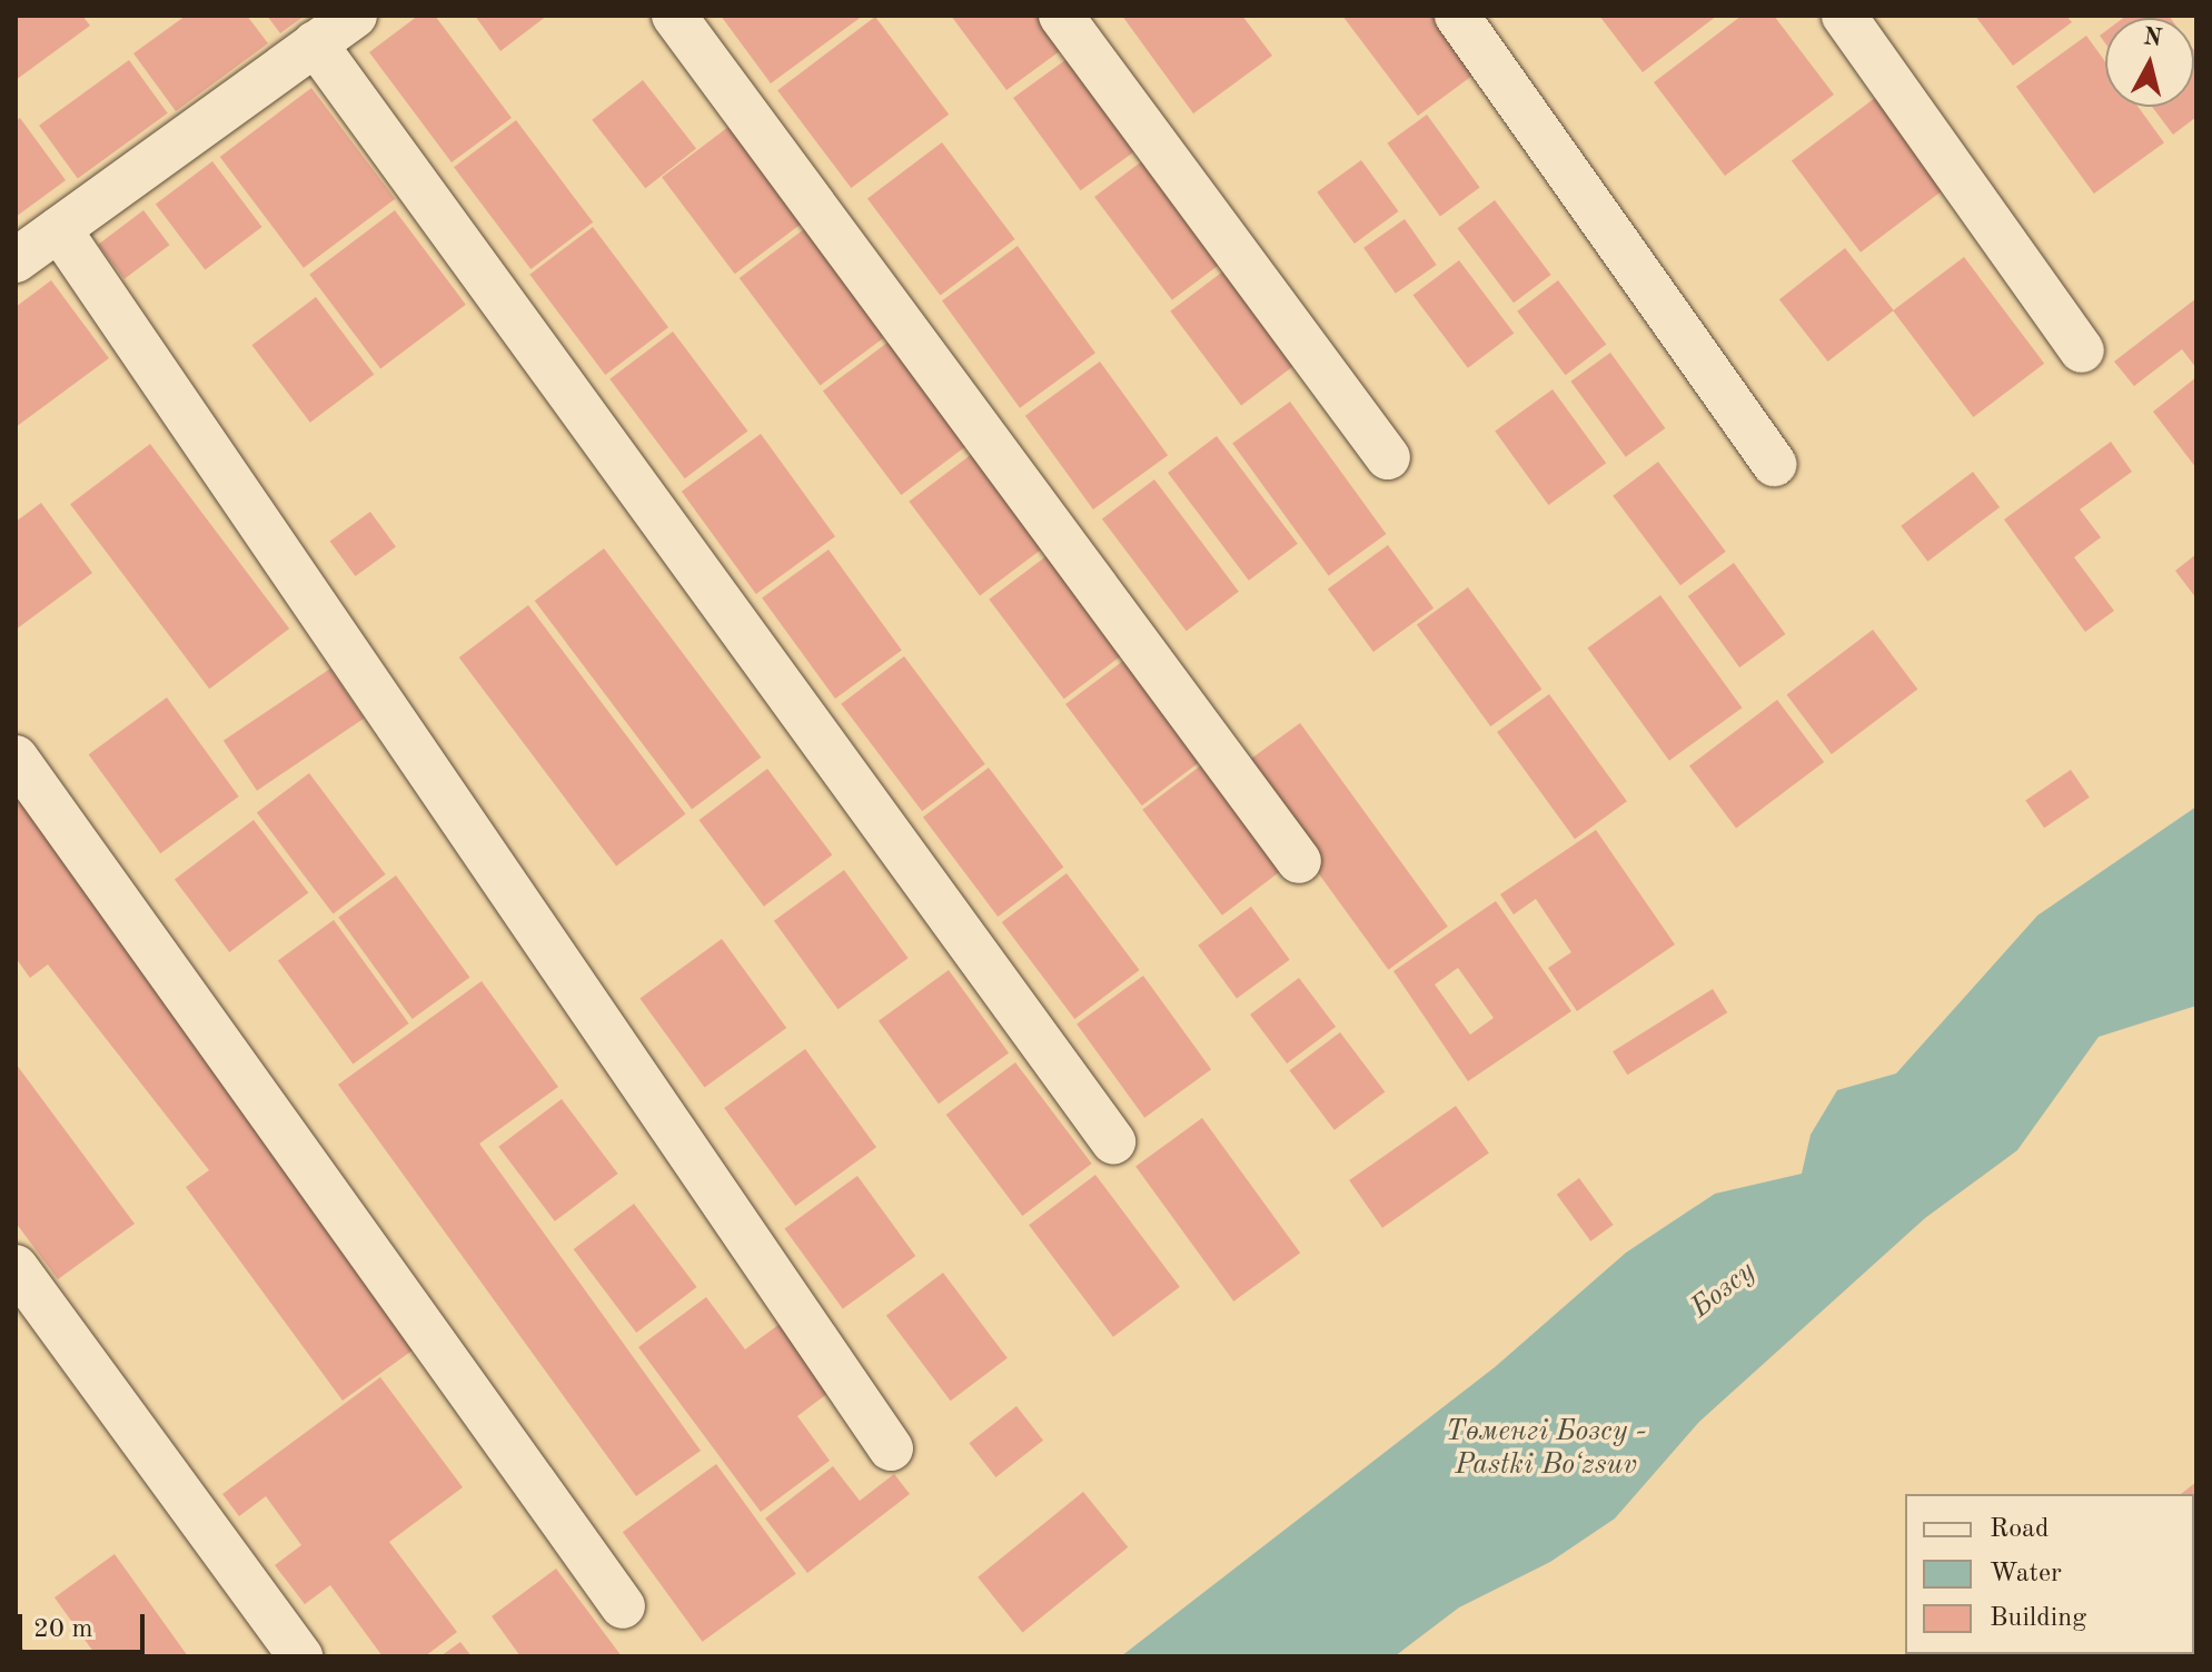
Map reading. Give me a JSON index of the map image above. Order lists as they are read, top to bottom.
{
  "water": ["Бозсу", "Төменгі Бозсу - Pastki Boʻzsuv"],
  "legend": ["Road", "Water", "Building"],
  "scale_bar": "20 m",
  "north": "top"
}
